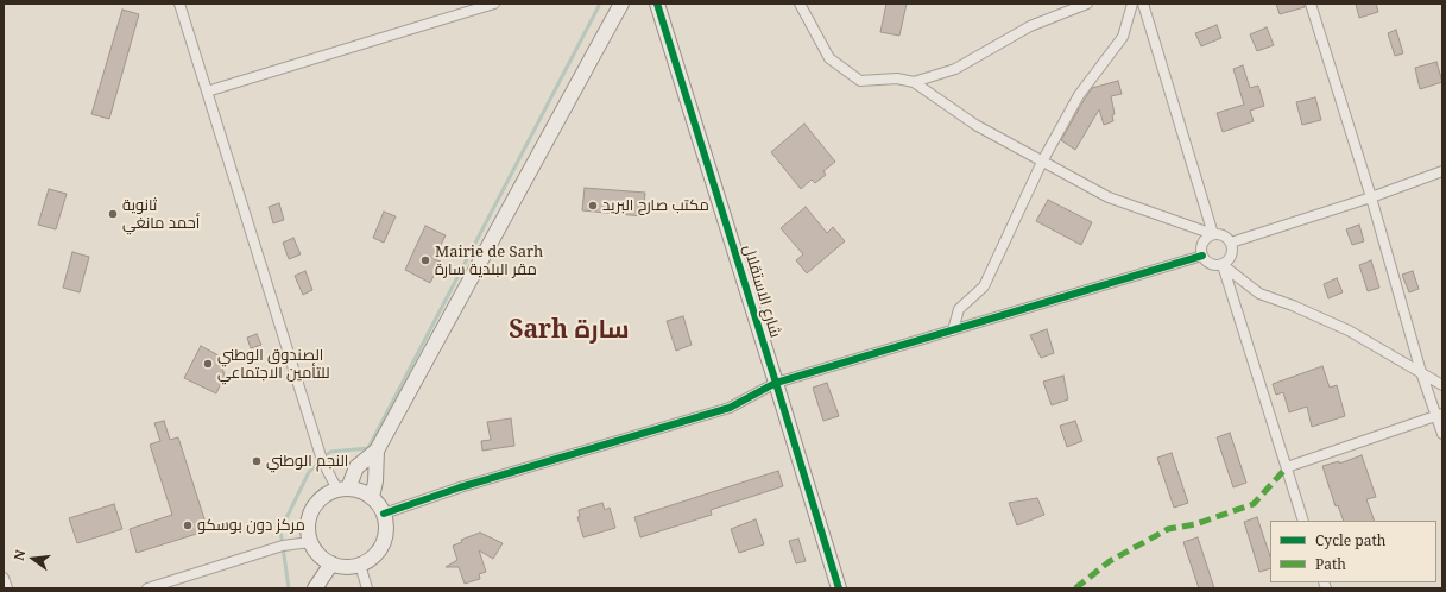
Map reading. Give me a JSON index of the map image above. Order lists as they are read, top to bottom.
{
  "streets": {
    "street": ["شارع الاستقلال"]
  },
  "districts": ["Sarh سارة"],
  "places": [
    "مكتب صارح البريد",
    "ثانوية أحمد مانغي",
    "Mairie de Sarh مقر البلدية سارة",
    "الصندوق الوطني للتأمين الاجتماعي",
    "النجم الوطني",
    "مركز دون بوسكو"
  ],
  "legend": ["Cycle path", "Path"],
  "north": "left"
}
